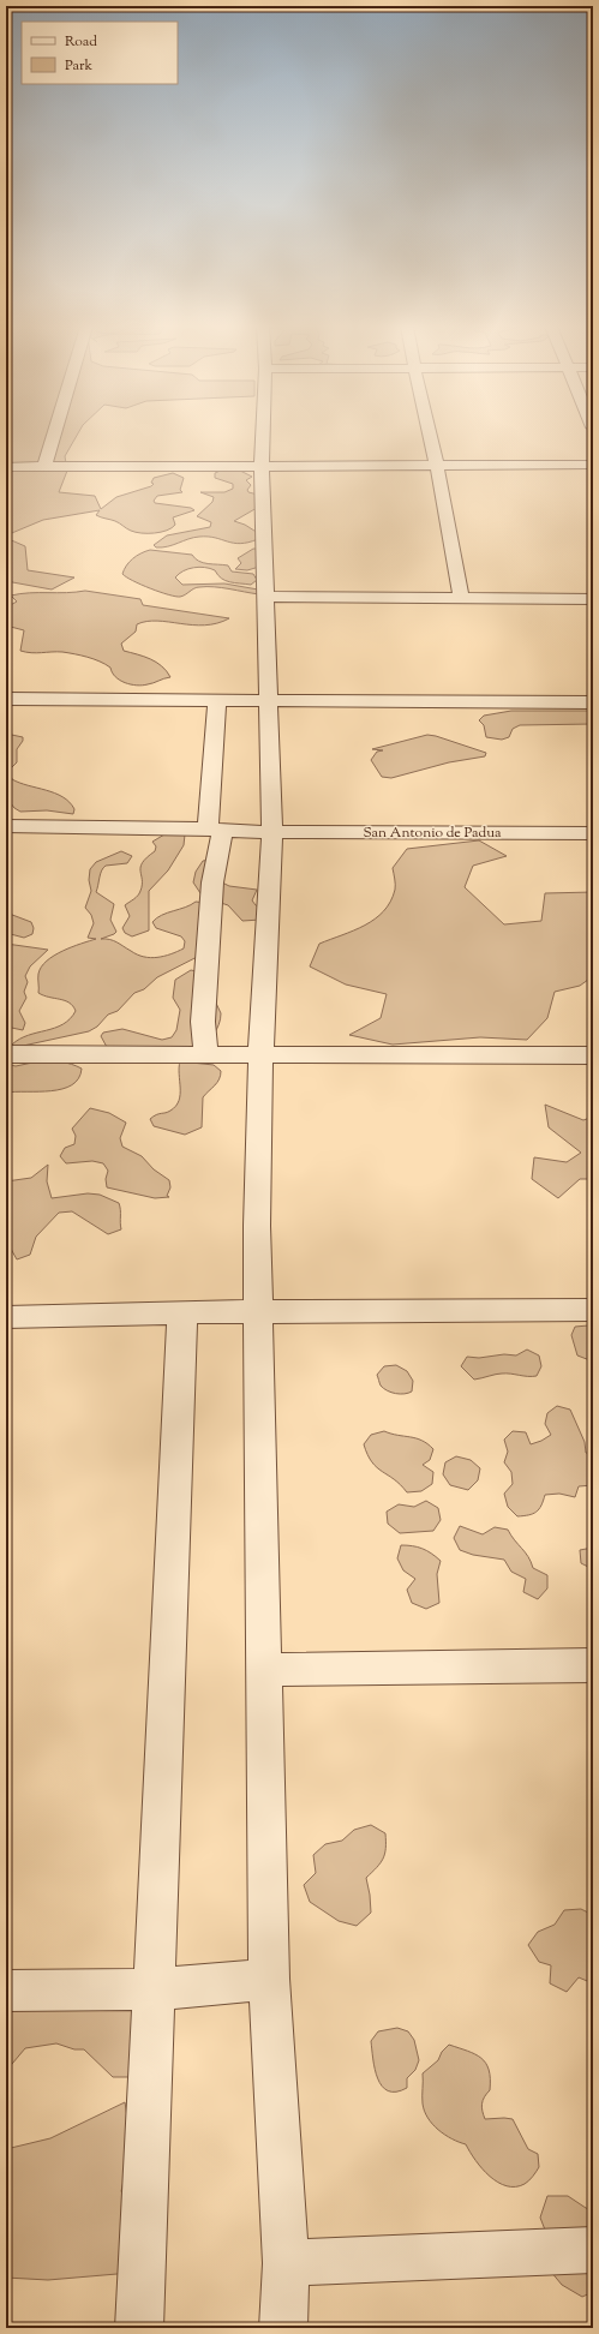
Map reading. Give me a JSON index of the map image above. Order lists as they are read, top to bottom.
{
  "streets": {
    "street": ["San Antonio de Padua"]
  },
  "legend": ["Road", "Park"]
}
